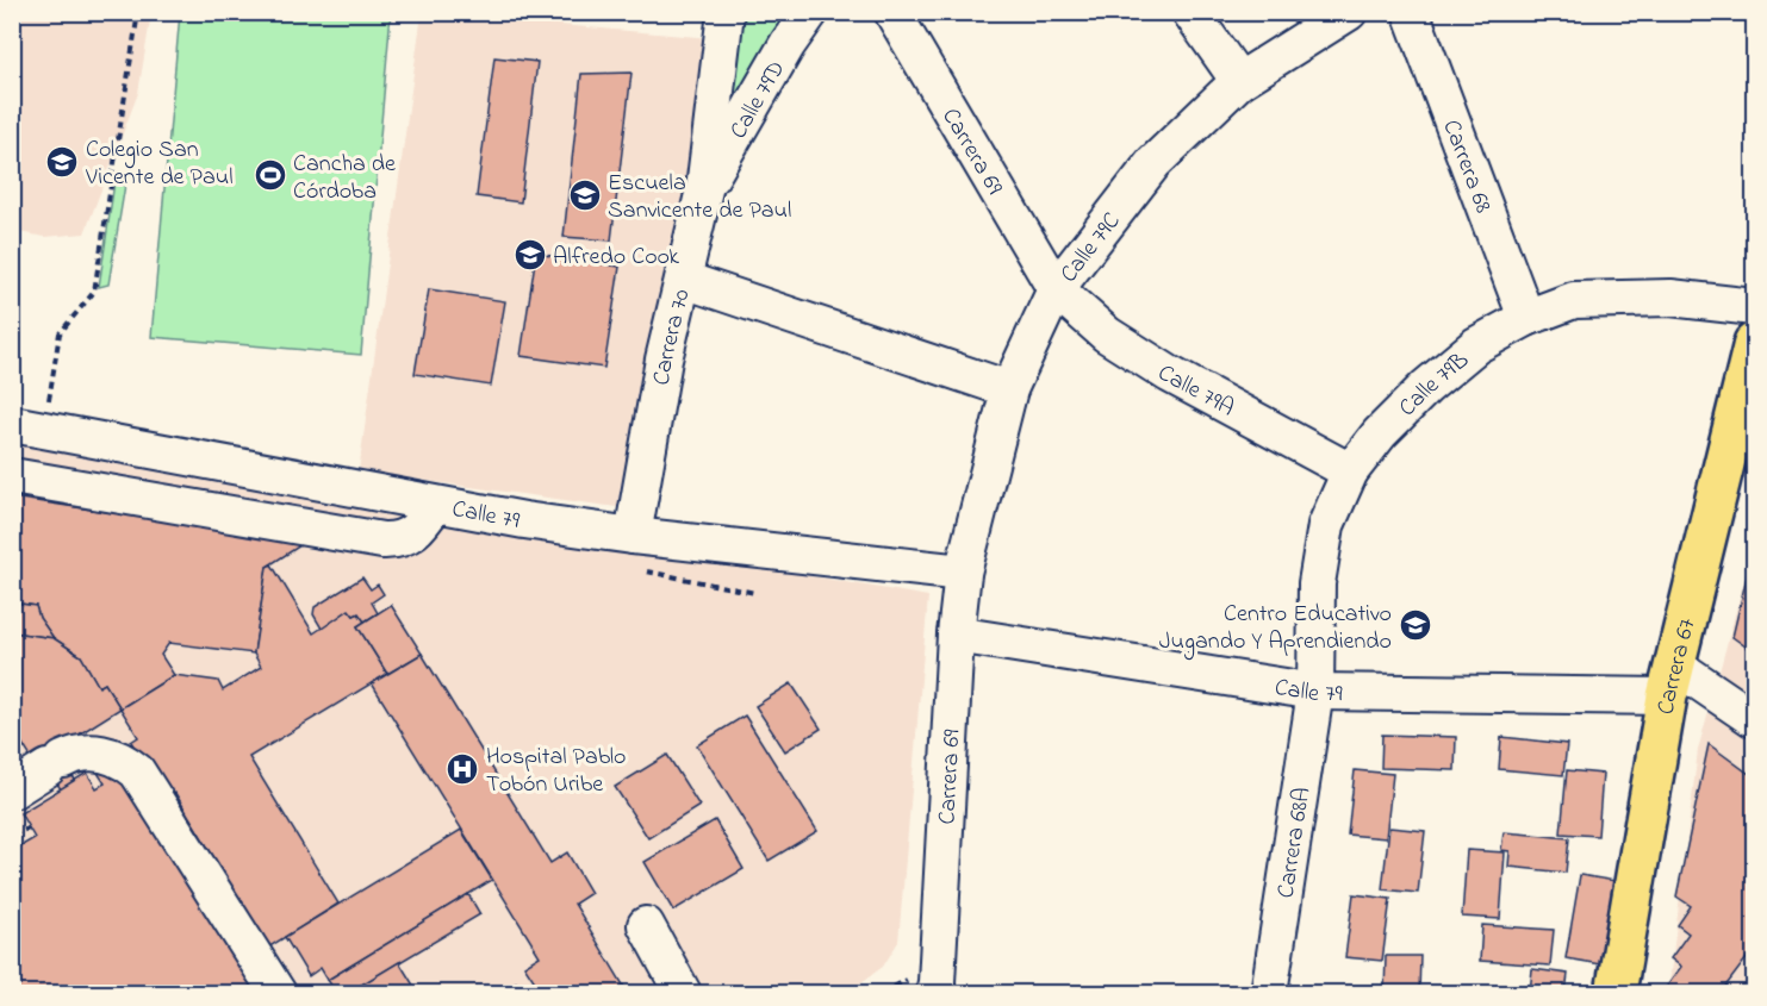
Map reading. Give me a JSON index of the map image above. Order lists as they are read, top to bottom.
{
  "streets": {
    "main road": ["Carrera 67"],
    "street": [
      "Calle 79D",
      "Carrera 69",
      "Carrera 68",
      "Calle 79C",
      "Carrera 70",
      "Calle 79B",
      "Calle 79A",
      "Calle 79",
      "Carrera 68A"
    ]
  },
  "crossings": [
    ["Calle 79D", "Carrera 70"],
    ["Carrera 69", "Calle 79C"],
    ["Carrera 69", "Calle 79A"],
    ["Carrera 69", "Calle 79"],
    ["Carrera 68", "Calle 79B"],
    ["Calle 79C", "Calle 79A"],
    ["Calle 79C", "Calle 79"],
    ["Carrera 70", "Calle 79"],
    ["Calle 79B", "Calle 79A"],
    ["Calle 79B", "Calle 79"],
    ["Calle 79B", "Carrera 68A"],
    ["Calle 79", "Carrera 67"],
    ["Calle 79", "Carrera 68A"]
  ],
  "places": {
    "school or university": [
      "Colegio San Vicente de Paul",
      "Escuela Sanvicente de Paul",
      "Alfredo Cook",
      "Centro Educativo Jugando Y Aprendiendo"
    ],
    "sports": ["Cancha de Córdoba"],
    "hospital": ["Hospital Pablo Tobón Uribe"]
  }
}
